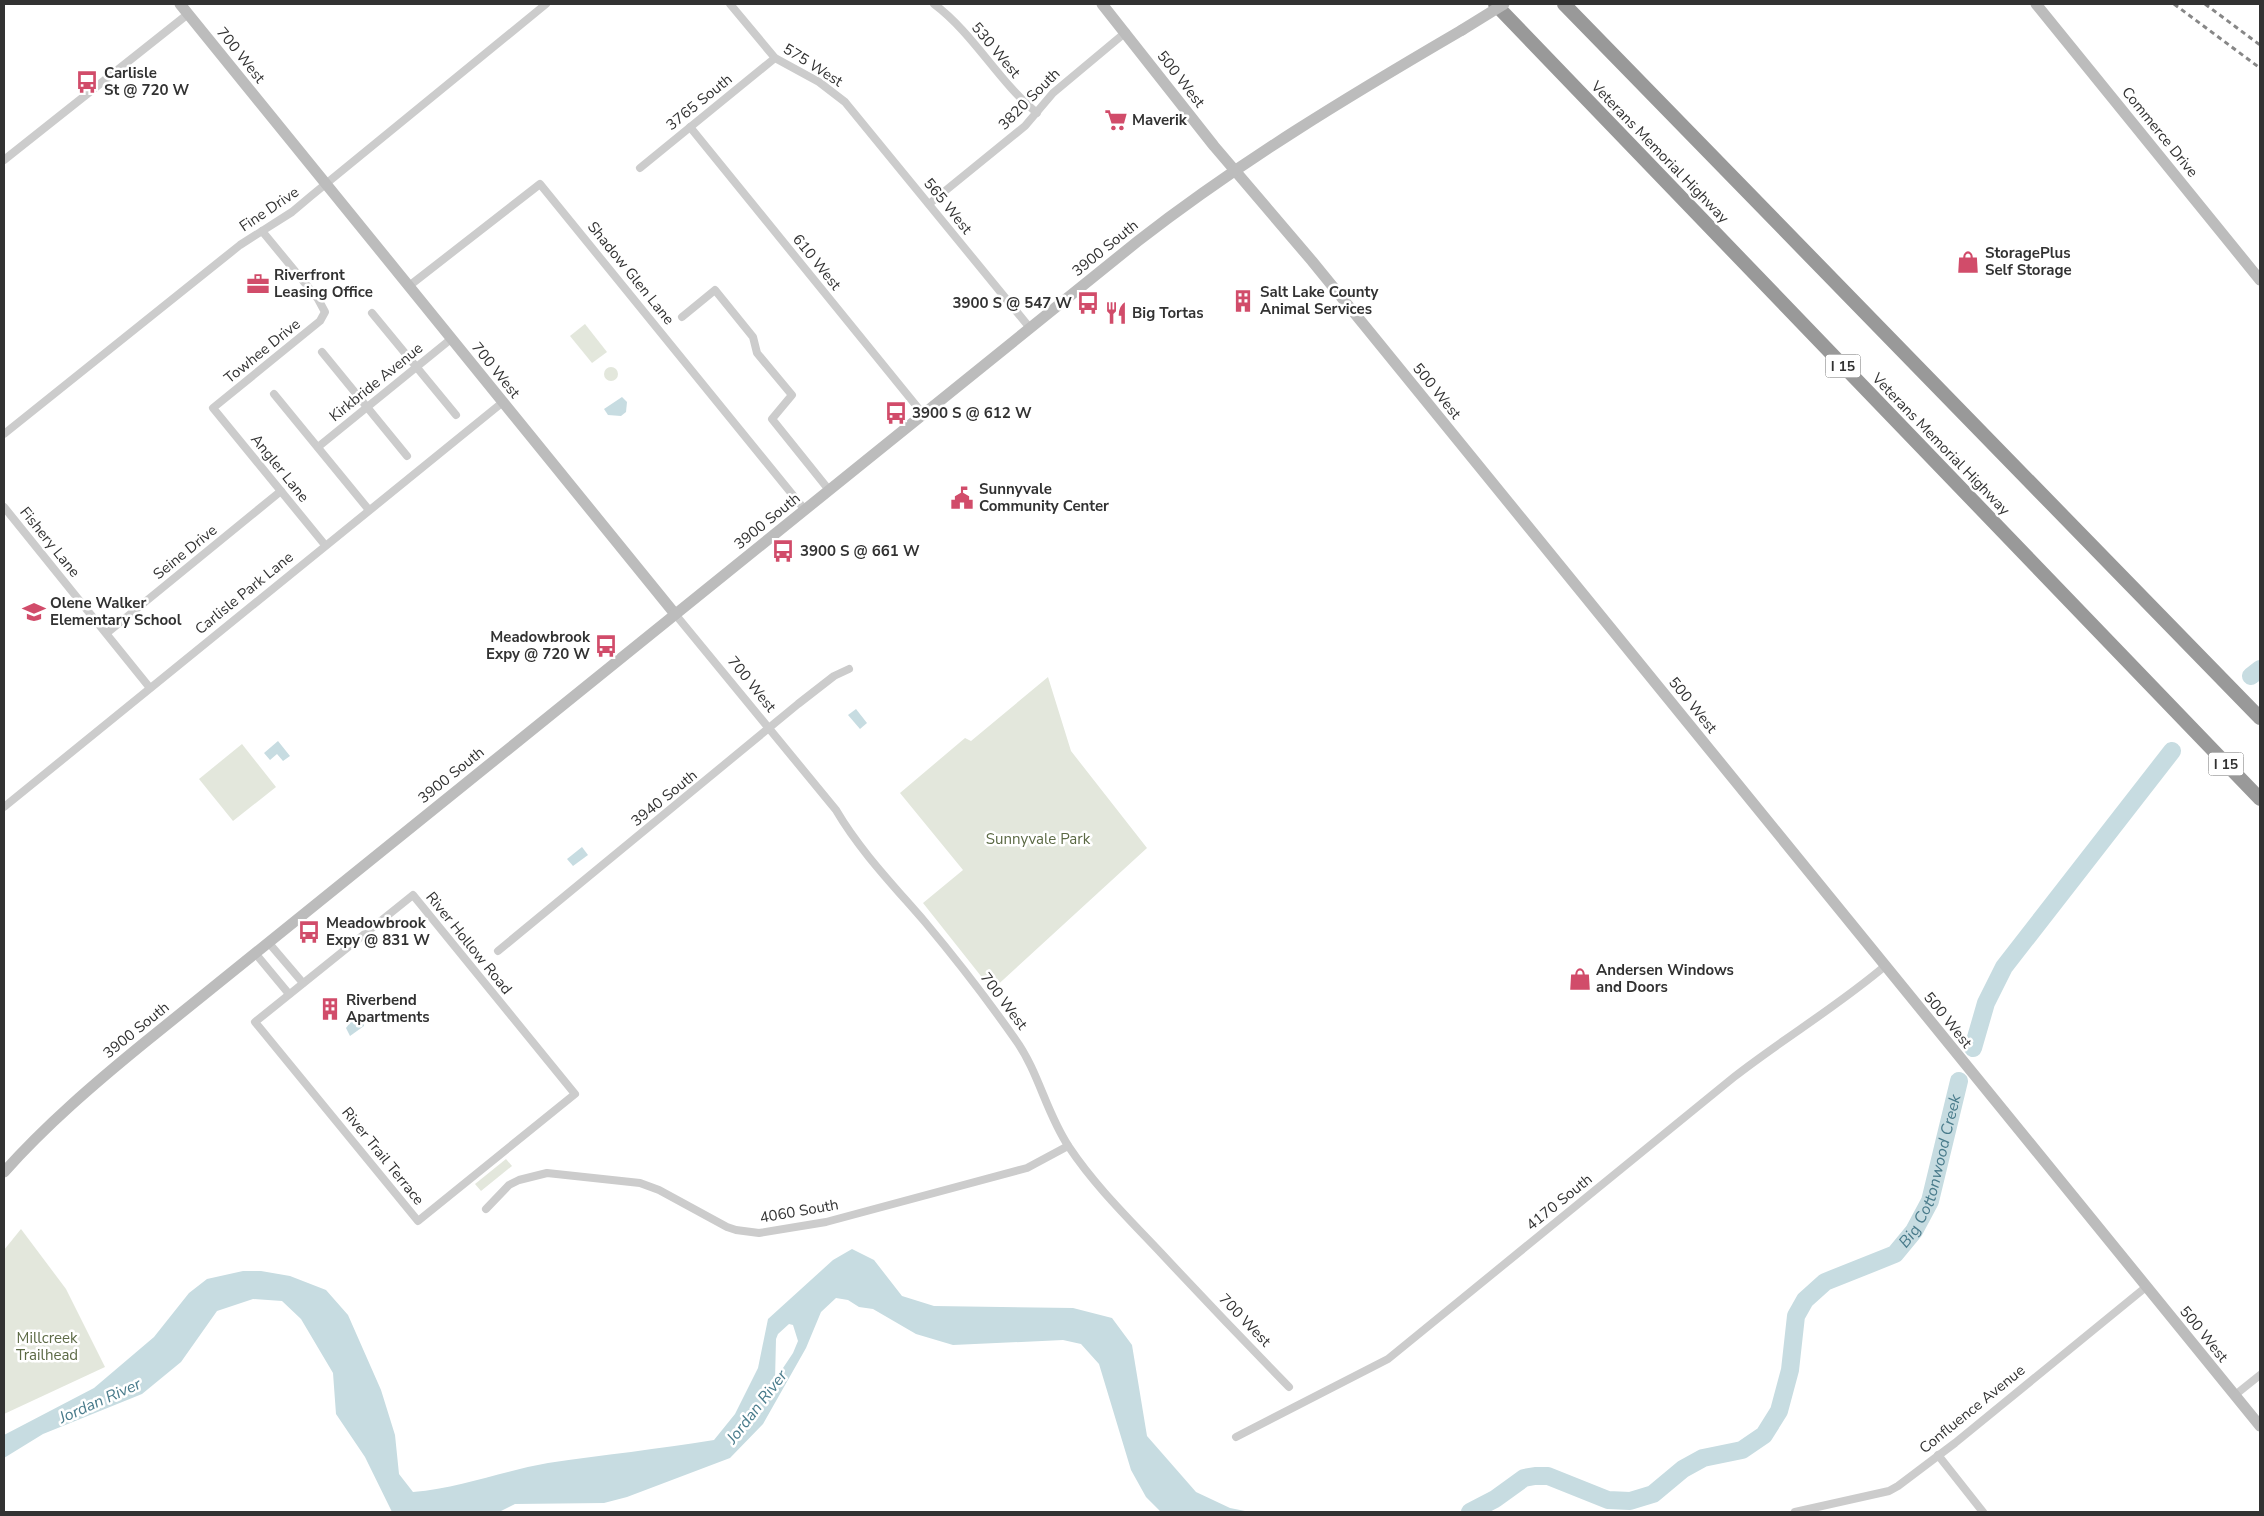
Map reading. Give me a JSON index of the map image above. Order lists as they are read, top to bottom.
{
  "streets": {
    "highway": ["Veterans Memorial Highway", "I 15"],
    "main road": [
      "700 West",
      "500 West",
      "Commerce Drive",
      "3900 South"
    ],
    "street": [
      "530 West",
      "575 West",
      "3820 South",
      "3765 South",
      "565 West",
      "Fine Drive",
      "610 West",
      "Shadow Glen Lane",
      "Towhee Drive",
      "Kirkbride Avenue",
      "Angler Lane",
      "Fishery Lane",
      "Seine Drive",
      "Carlisle Park Lane",
      "3940 South",
      "River Hollow Road",
      "River Trail Terrace",
      "4170 South",
      "4060 South",
      "Confluence Avenue"
    ]
  },
  "crossings": [
    ["530 West", "3820 South"],
    ["700 West", "Fine Drive"],
    ["700 West", "3900 South"],
    ["700 West", "Shadow Glen Lane"],
    ["700 West", "Kirkbride Avenue"],
    ["700 West", "Carlisle Park Lane"],
    ["700 West", "3940 South"],
    ["700 West", "4060 South"],
    ["575 West", "3765 South"],
    ["575 West", "565 West"],
    ["500 West", "3820 South"],
    ["500 West", "3900 South"],
    ["500 West", "4170 South"],
    ["500 West", "Confluence Avenue"],
    ["3820 South", "565 West"],
    ["3765 South", "610 West"],
    ["565 West", "3900 South"],
    ["Fine Drive", "Towhee Drive"],
    ["3900 South", "610 West"],
    ["3900 South", "Shadow Glen Lane"],
    ["Towhee Drive", "Angler Lane"],
    ["Angler Lane", "Seine Drive"],
    ["Angler Lane", "Carlisle Park Lane"],
    ["Fishery Lane", "Seine Drive"],
    ["Fishery Lane", "Carlisle Park Lane"],
    ["River Hollow Road", "River Trail Terrace"]
  ],
  "water": ["Big Cottonwood Creek", "Jordan River"],
  "parks": ["Sunnyvale Park", "Millcreek Trailhead"],
  "places": {
    "bus stop": [
      "Carlisle St @ 720 W",
      "3900 S @ 547 W",
      "3900 S @ 612 W",
      "3900 S @ 661 W",
      "Meadowbrook Expy @ 720 W",
      "Meadowbrook Expy @ 831 W"
    ],
    "supermarket": ["Maverik"],
    "shop": ["StoragePlus Self Storage", "Andersen Windows and Doors"],
    "office": ["Riverfront Leasing Office"],
    "building": ["Salt Lake County Animal Services", "Riverbend Apartments"],
    "restaurant": ["Big Tortas"],
    "public building": ["Sunnyvale Community Center"],
    "school or university": ["Olene Walker Elementary School"]
  }
}
